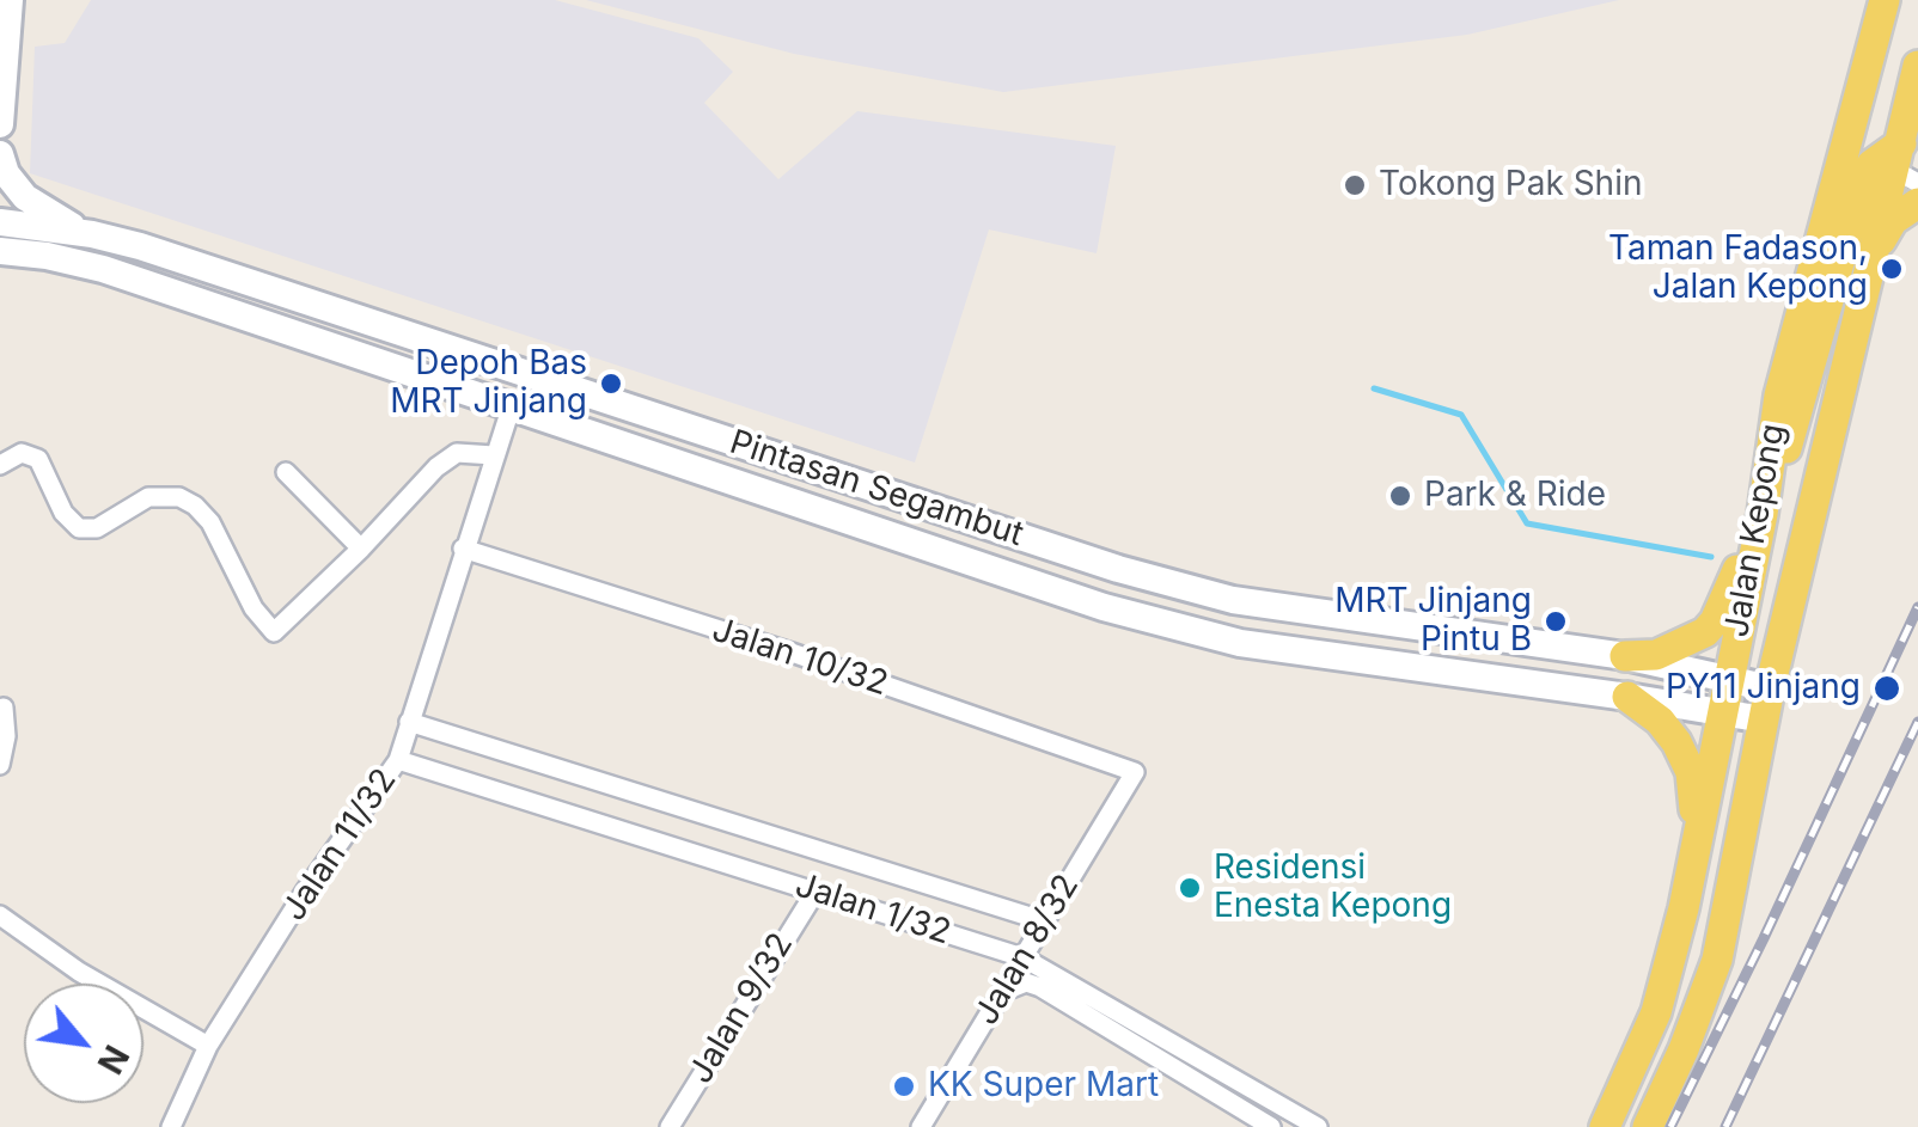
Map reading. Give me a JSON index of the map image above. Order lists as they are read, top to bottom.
{
  "streets": {
    "main road": ["Pintasan Segambut", "Jalan Kepong"],
    "street": [
      "Jalan 10/32",
      "Jalan 11/32",
      "Jalan 1/32",
      "Jalan 8/32",
      "Jalan 9/32"
    ]
  },
  "crossings": [
    ["Pintasan Segambut", "Jalan Kepong"],
    ["Pintasan Segambut", "Jalan 11/32"],
    ["Jalan 10/32", "Jalan 11/32"],
    ["Jalan 10/32", "Jalan 8/32"],
    ["Jalan 11/32", "Jalan 1/32"],
    ["Jalan 1/32", "Jalan 8/32"],
    ["Jalan 1/32", "Jalan 9/32"]
  ],
  "places": [
    "Tokong Pak Shin",
    "Taman Fadason, Jalan Kepong",
    "Depoh Bas MRT Jinjang",
    "Park & Ride",
    "MRT Jinjang Pintu B",
    "PY11 Jinjang",
    "Residensi Enesta Kepong",
    "KK Super Mart"
  ],
  "north": "bottom right"
}
